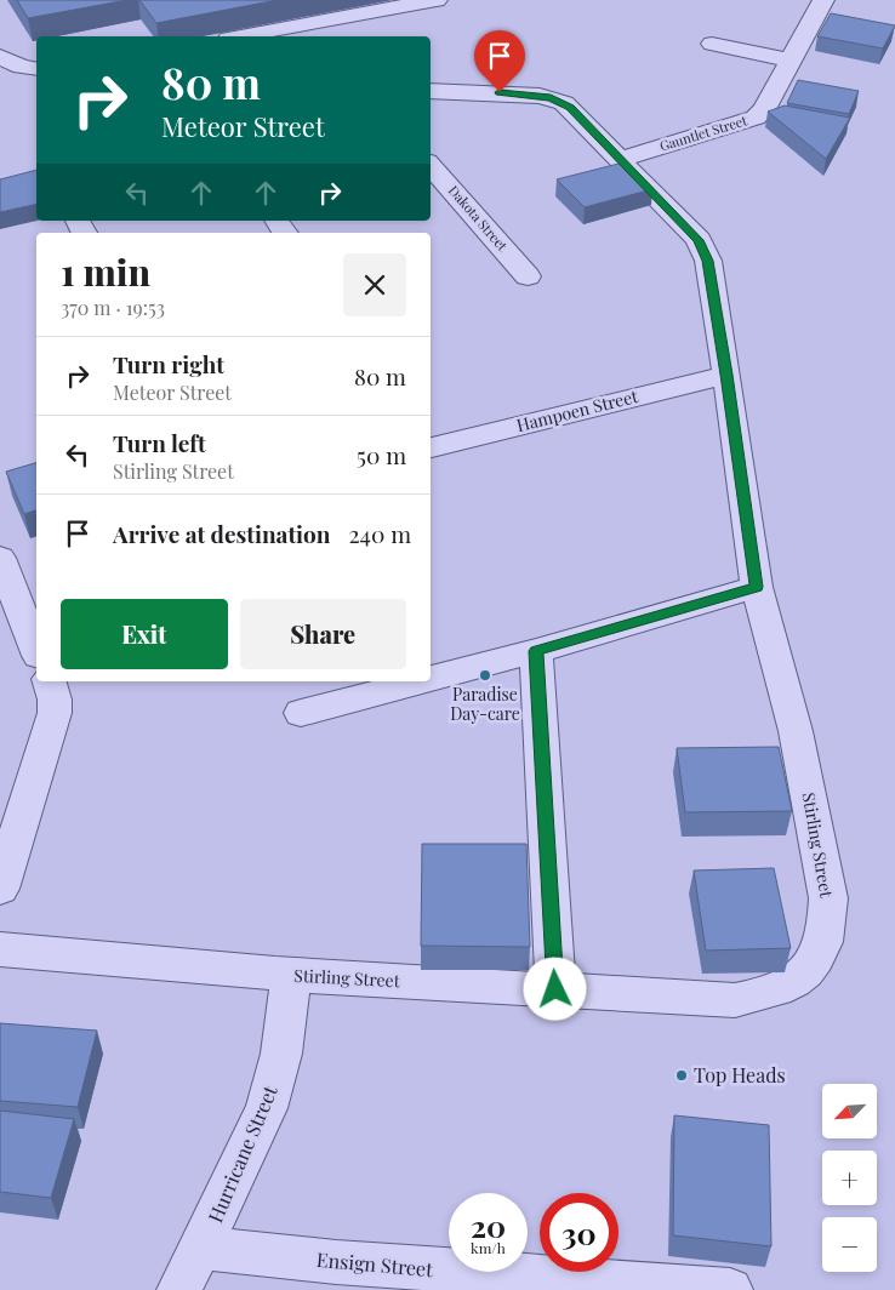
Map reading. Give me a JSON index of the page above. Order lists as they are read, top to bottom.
{
  "streets": {
    "street": [
      "Gauntlet Street",
      "Dakota Street",
      "Hampoen Street",
      "Stirling Street",
      "Hurricane Street",
      "Ensign Street"
    ]
  },
  "crossings": [
    ["Gauntlet Street", "Stirling Street"],
    ["Hampoen Street", "Stirling Street"],
    ["Stirling Street", "Hurricane Street"],
    ["Hurricane Street", "Ensign Street"]
  ],
  "places": ["Paradise Day-care", "Top Heads"],
  "north": "bottom left",
  "page": {
    "turn": ["80 m", "Meteor Street"],
    "heading": ["1 min", "370 m · 19:53"],
    "list": [
      {
        "name": "Turn right",
        "note": "Meteor Street",
        "value": "80 m"
      },
      {
        "name": "Turn left",
        "note": "Stirling Street",
        "value": "50 m"
      },
      {
        "name": "Arrive at destination",
        "value": "240 m"
      }
    ],
    "buttons": ["Exit", "Share"],
    "map_buttons": ["+", "−"],
    "speed": "20 km/h",
    "limit": "30"
  }
}
